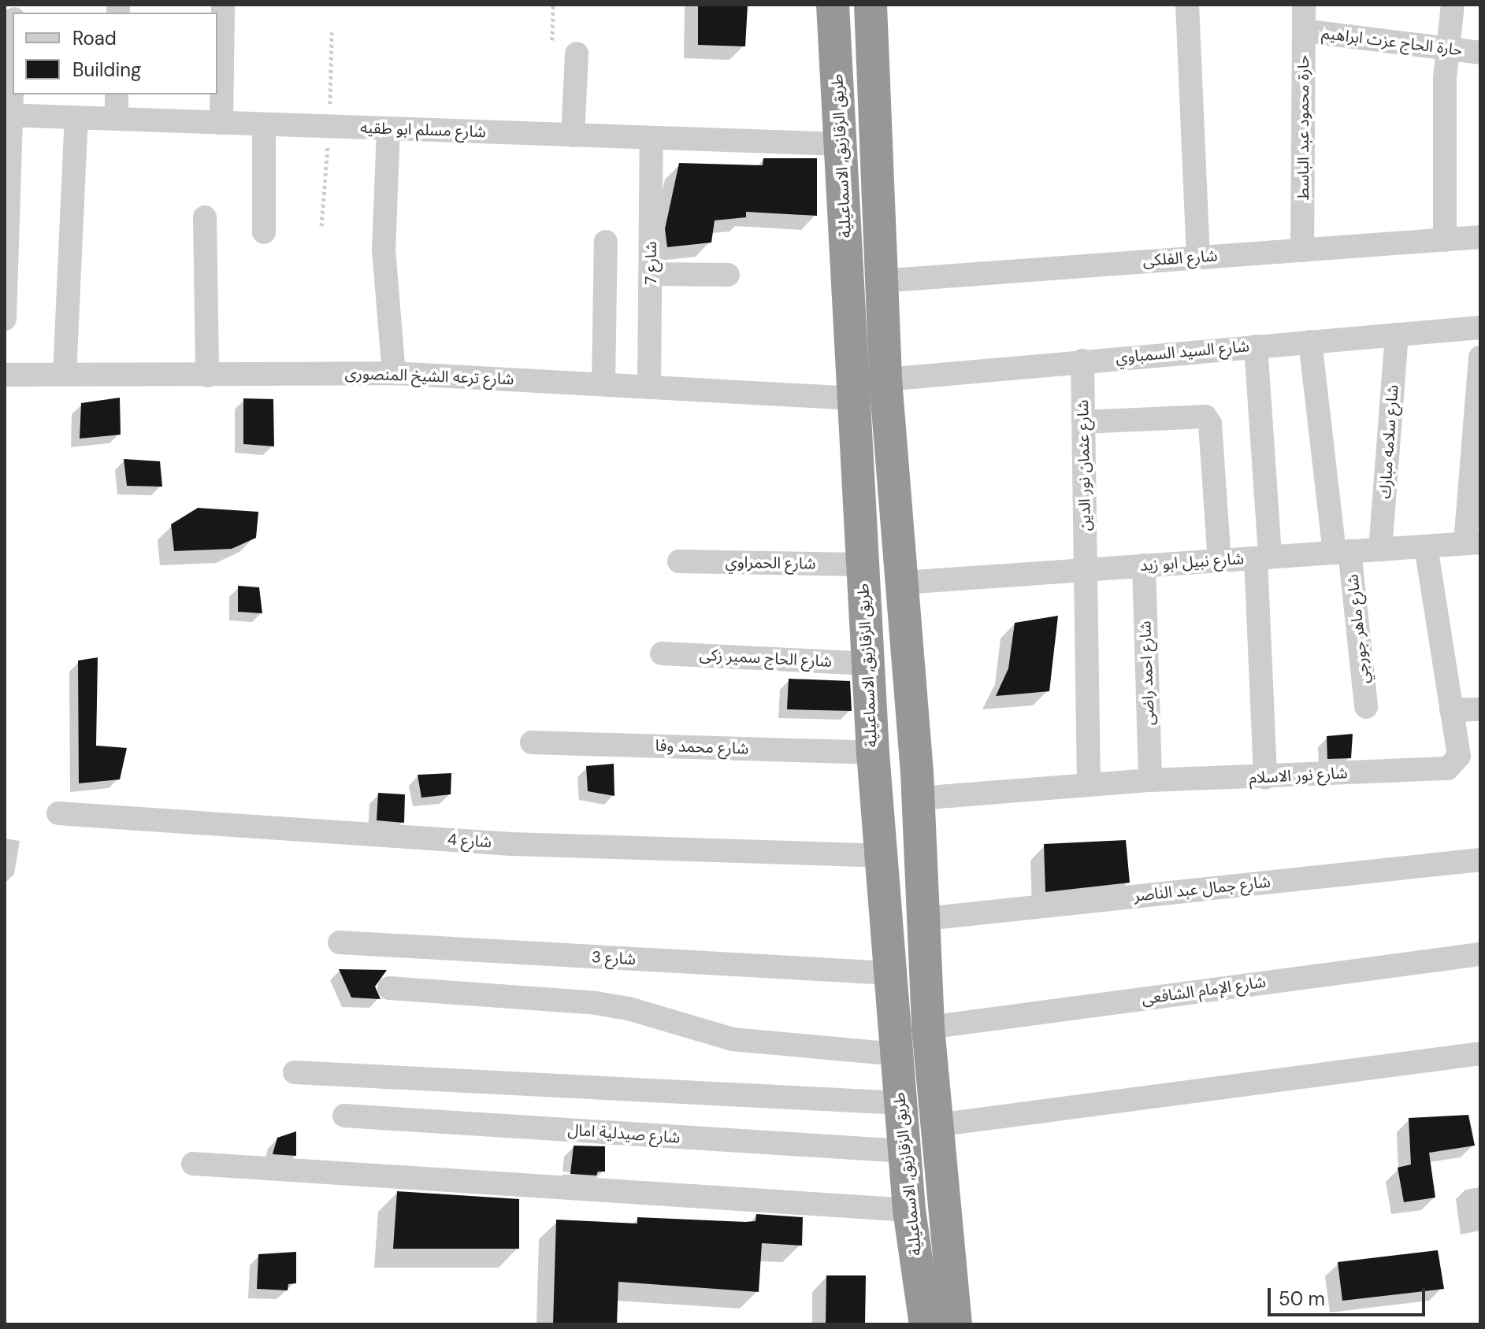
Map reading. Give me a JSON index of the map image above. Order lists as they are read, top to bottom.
{
  "streets": {
    "highway": ["طريق الزقازيق, الاسماعيلية"],
    "street": [
      "حارة الحاج عزت ابراهيم",
      "حارة محمود عبد الباسط",
      "شارع مسلم ابو طقيه",
      "شارع الفلكى",
      "شارع 7",
      "شارع السيد السمباوي",
      "شارع ترعه الشيخ المنصورى",
      "شارع سلامه مبارك",
      "شارع عثمان نور الدين",
      "شارع نبيل ابو زيد",
      "شارع الحمراوي",
      "شارع ماهر جورجي",
      "شارع الحاج سمير زكى",
      "شارع احمد راضى",
      "شارع محمد وفا",
      "شارع نور الاسلام",
      "شارع 4",
      "شارع جمال عبد الناصر",
      "شارع 3",
      "شارع الإمام الشافعى",
      "شارع صيدلية امال"
    ]
  },
  "crossings": [
    ["حارة الحاج عزت ابراهيم", "حارة محمود عبد الباسط"],
    ["حارة محمود عبد الباسط", "شارع الفلكى"],
    ["شارع مسلم ابو طقيه", "طريق الزقازيق, الاسماعيلية"],
    ["شارع مسلم ابو طقيه", "شارع 7"],
    ["طريق الزقازيق, الاسماعيلية", "شارع الفلكى"],
    ["طريق الزقازيق, الاسماعيلية", "شارع السيد السمباوي"],
    ["طريق الزقازيق, الاسماعيلية", "شارع ترعه الشيخ المنصورى"],
    ["طريق الزقازيق, الاسماعيلية", "شارع نبيل ابو زيد"],
    ["طريق الزقازيق, الاسماعيلية", "شارع الحمراوي"],
    ["طريق الزقازيق, الاسماعيلية", "شارع الحاج سمير زكى"],
    ["طريق الزقازيق, الاسماعيلية", "شارع محمد وفا"],
    ["طريق الزقازيق, الاسماعيلية", "شارع نور الاسلام"],
    ["طريق الزقازيق, الاسماعيلية", "شارع 4"],
    ["طريق الزقازيق, الاسماعيلية", "شارع جمال عبد الناصر"],
    ["طريق الزقازيق, الاسماعيلية", "شارع 3"],
    ["طريق الزقازيق, الاسماعيلية", "شارع الإمام الشافعى"],
    ["طريق الزقازيق, الاسماعيلية", "شارع صيدلية امال"],
    ["شارع 7", "شارع ترعه الشيخ المنصورى"],
    ["شارع السيد السمباوي", "شارع سلامه مبارك"],
    ["شارع السيد السمباوي", "شارع عثمان نور الدين"],
    ["شارع السيد السمباوي", "شارع ماهر جورجي"],
    ["شارع سلامه مبارك", "شارع نبيل ابو زيد"],
    ["شارع عثمان نور الدين", "شارع نبيل ابو زيد"],
    ["شارع عثمان نور الدين", "شارع نور الاسلام"],
    ["شارع نبيل ابو زيد", "شارع ماهر جورجي"],
    ["شارع نبيل ابو زيد", "شارع احمد راضى"],
    ["شارع نبيل ابو زيد", "شارع نور الاسلام"],
    ["شارع احمد راضى", "شارع نور الاسلام"]
  ],
  "legend": ["Road", "Building"],
  "scale_bar": "50 m"
}
